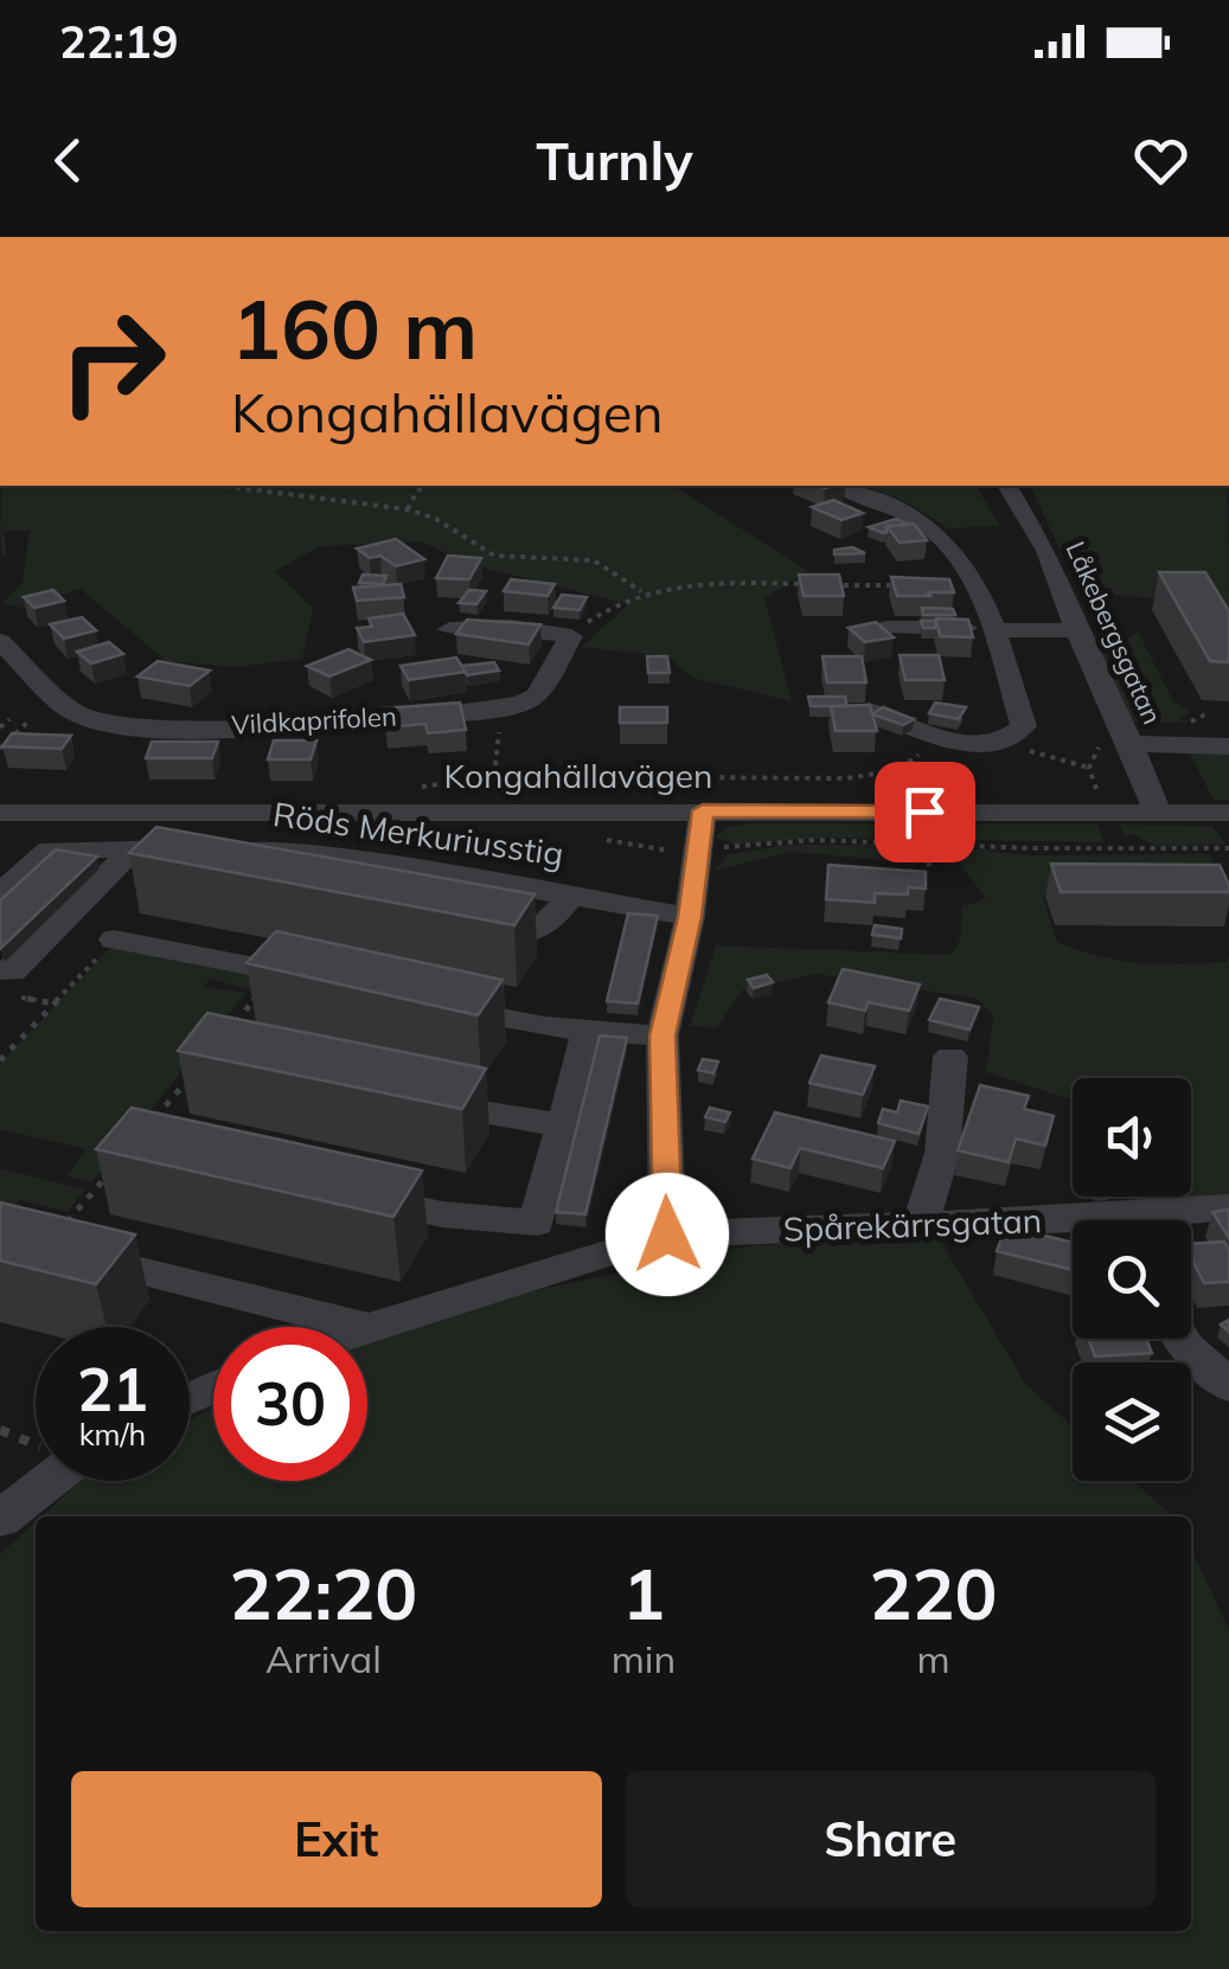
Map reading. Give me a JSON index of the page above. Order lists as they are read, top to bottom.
{
  "streets": {
    "street": [
      "Låkebergsgatan",
      "Vildkaprifolen",
      "Kongahällavägen",
      "Röds Merkuriusstig",
      "Spårekärrsgatan"
    ]
  },
  "crossings": [
    ["Låkebergsgatan", "Kongahällavägen"]
  ],
  "page": {
    "status": "22:19",
    "header": "Turnly",
    "turn": ["160 m", "Kongahällavägen"],
    "speed": "21 km/h",
    "limit": "30",
    "eta": [
      "22:20",
      "Arrival",
      "1",
      "min",
      "220",
      "m"
    ],
    "buttons": ["Exit", "Share"]
  }
}
